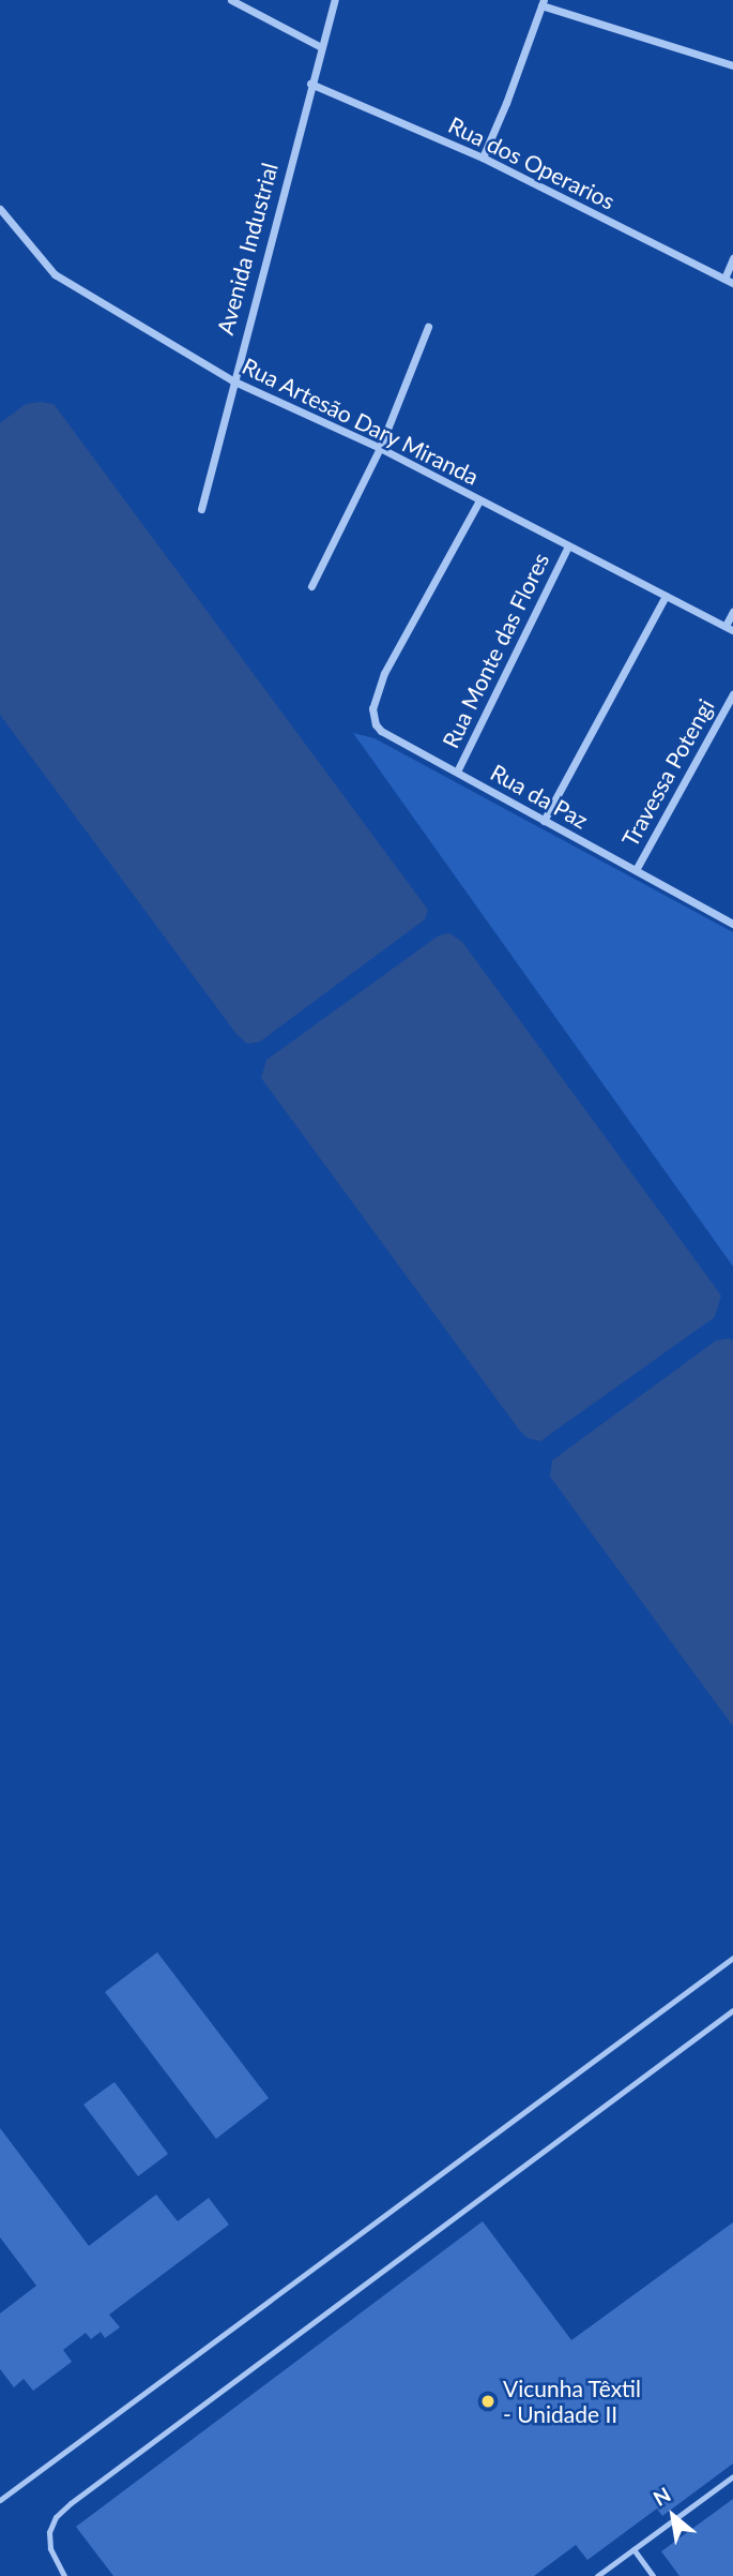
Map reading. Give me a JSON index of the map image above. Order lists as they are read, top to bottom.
{
  "streets": {
    "street": [
      "Rua dos Operarios",
      "Avenida Industrial",
      "Rua Artesão Dary Miranda",
      "Rua Monte das Flores",
      "Travessa Potengi",
      "Rua da Paz"
    ]
  },
  "crossings": [
    ["Rua dos Operarios", "Avenida Industrial"],
    ["Avenida Industrial", "Rua Artesão Dary Miranda"],
    ["Rua Artesão Dary Miranda", "Rua Monte das Flores"],
    ["Rua Artesão Dary Miranda", "Rua da Paz"],
    ["Rua Monte das Flores", "Rua da Paz"],
    ["Travessa Potengi", "Rua da Paz"]
  ],
  "places": ["Vicunha Têxtil - Unidade II"],
  "north": "top left"
}
